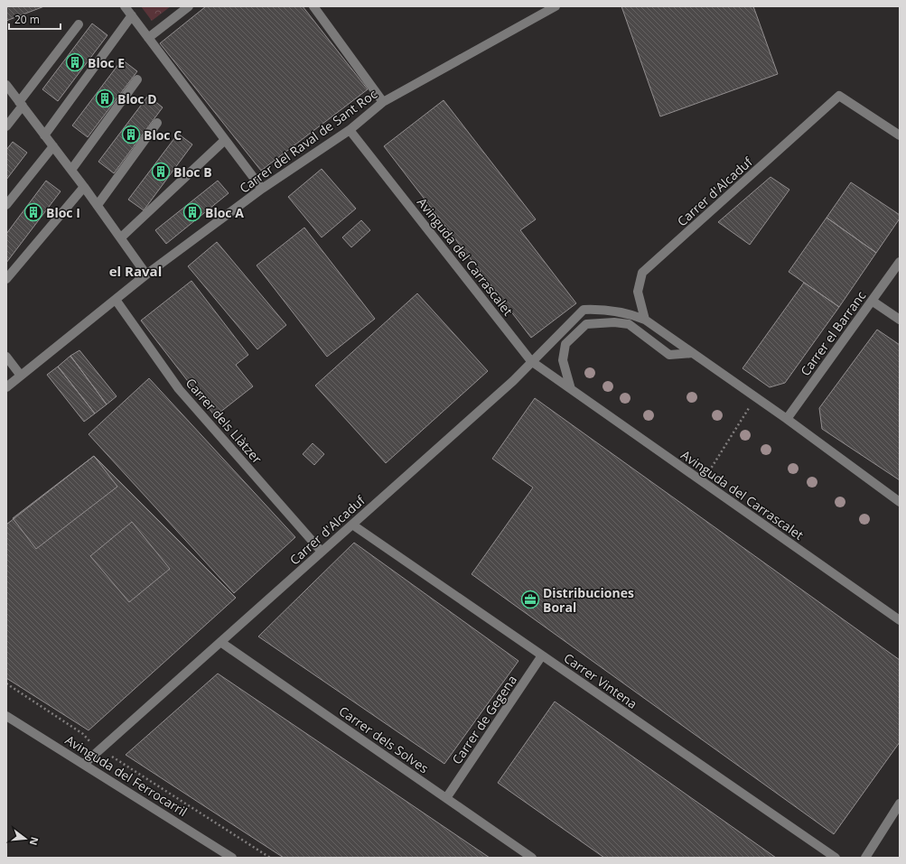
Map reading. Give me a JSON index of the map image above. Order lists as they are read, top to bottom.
{
  "streets": {
    "street": [
      "Carrer del Raval de Sant Roc",
      "Carrer d'Alcaduf",
      "Avinguda del Carrascalet",
      "Carrer el Barranc",
      "Carrer dels Llàtzer",
      "Carrer Vintena",
      "Carrer de Gegena",
      "Carrer dels Solves",
      "Avinguda del Ferrocarril"
    ]
  },
  "crossings": [
    ["Carrer del Raval de Sant Roc", "Avinguda del Carrascalet"],
    ["Carrer del Raval de Sant Roc", "Carrer dels Llàtzer"],
    ["Carrer d'Alcaduf", "Avinguda del Carrascalet"],
    ["Carrer d'Alcaduf", "Carrer dels Llàtzer"],
    ["Carrer d'Alcaduf", "Carrer Vintena"],
    ["Carrer d'Alcaduf", "Carrer dels Solves"],
    ["Carrer d'Alcaduf", "Avinguda del Ferrocarril"],
    ["Carrer Vintena", "Carrer de Gegena"],
    ["Carrer de Gegena", "Carrer dels Solves"]
  ],
  "districts": ["el Raval"],
  "places": {
    "building": [
      "Bloc E",
      "Bloc D",
      "Bloc C",
      "Bloc B",
      "Bloc I",
      "Bloc A"
    ],
    "office": ["Distribuciones Boral"]
  },
  "scale_bar": "20 m",
  "north": "right"
}
